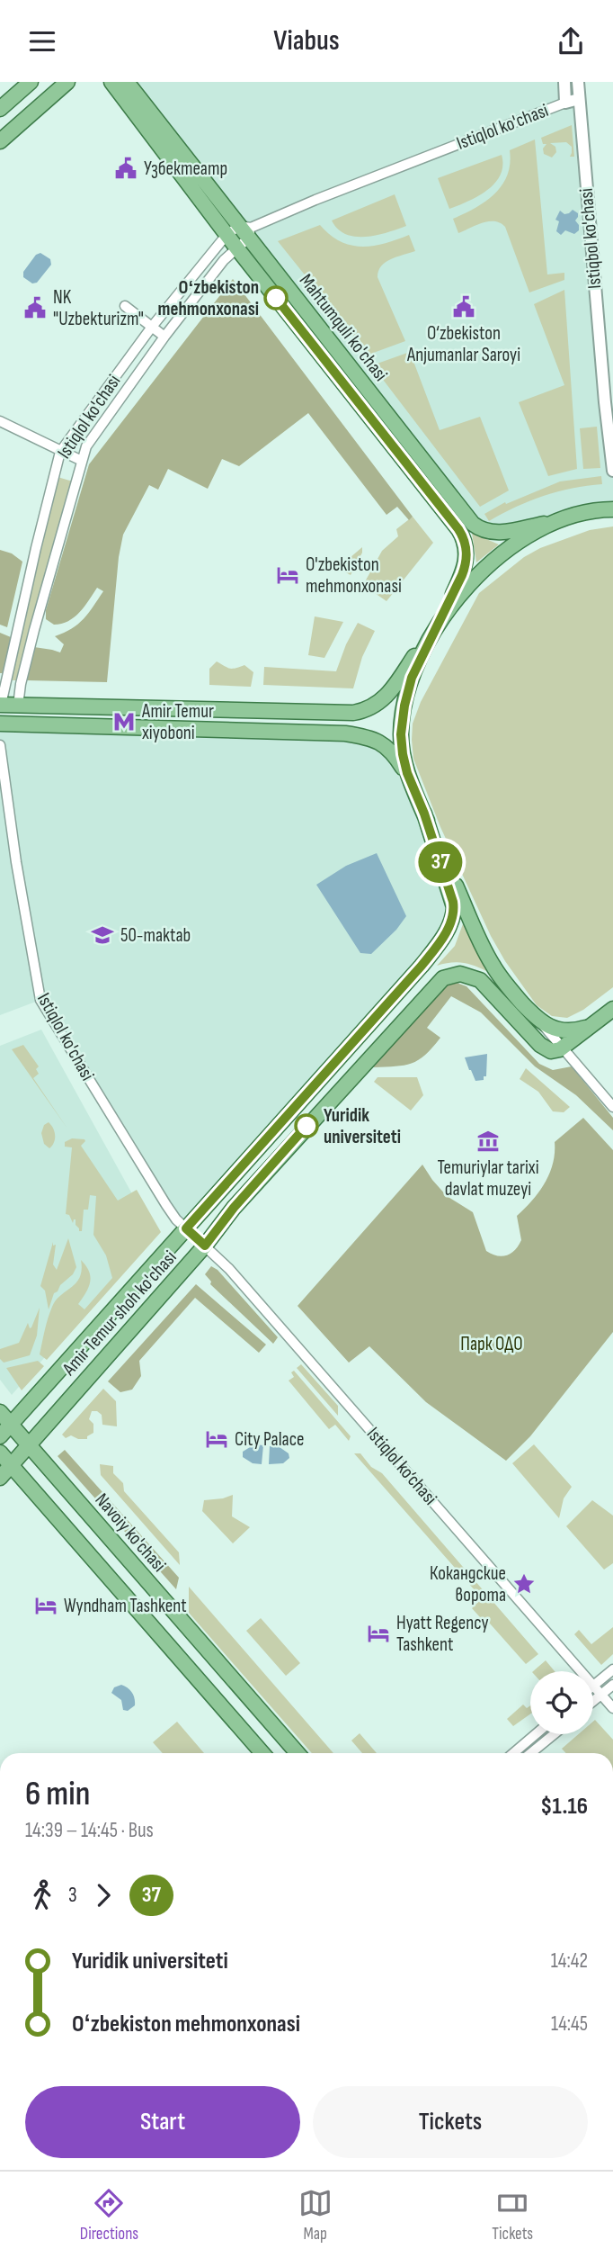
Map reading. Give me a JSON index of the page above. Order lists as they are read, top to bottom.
{
  "streets": {
    "main road": ["Mahtumquli ko'chasi", "Amir Temur shoh ko'chasi", "Navoiy ko'chasi"],
    "street": ["Istiqlol ko'chasi", "Istiqbol ko'chasi", "Istiqlol ko‘chasi"]
  },
  "crossings": [
    ["Istiqlol ko'chasi", "Istiqbol ko'chasi"],
    ["Istiqlol ko'chasi", "Mahtumquli ko'chasi"],
    ["Istiqlol ko'chasi", "Amir Temur shoh ko'chasi"],
    ["Istiqlol ko'chasi", "Istiqlol ko‘chasi"],
    ["Amir Temur shoh ko'chasi", "Istiqlol ko‘chasi"],
    ["Amir Temur shoh ko'chasi", "Navoiy ko'chasi"]
  ],
  "parks": ["Парк ОДО"],
  "places": {
    "public building": ["Узбектеатр", "O‘zbekiston Anjumanlar Saroyi", "NK \"Uzbekturizm\""],
    "other": ["Oʻzbekiston mehmonxonasi", "Yuridik universiteti"],
    "hotel": [
      "O'zbekiston mehmonxonasi",
      "City Palace",
      "Wyndham Tashkent",
      "Hyatt Regency Tashkent"
    ],
    "metro station": ["Amir Temur xiyoboni"],
    "school or university": ["50-maktab"],
    "museum": ["Temuriylar tarixi davlat muzeyi"],
    "place": ["Кокандские ворота"]
  },
  "lines": ["bus line 37"],
  "page": {
    "header": "Viabus",
    "on_map": "37",
    "heading": ["6 min", "14:39 – 14:45 · Bus", "$1.16"],
    "legs": ["3", "37"],
    "list": [
      {
        "name": "Yuridik universiteti",
        "value": "14:42"
      },
      {
        "name": "Oʻzbekiston mehmonxonasi",
        "value": "14:45"
      }
    ],
    "buttons": ["Start", "Tickets"],
    "tabs": ["Directions", "Map", "Tickets"]
  }
}
